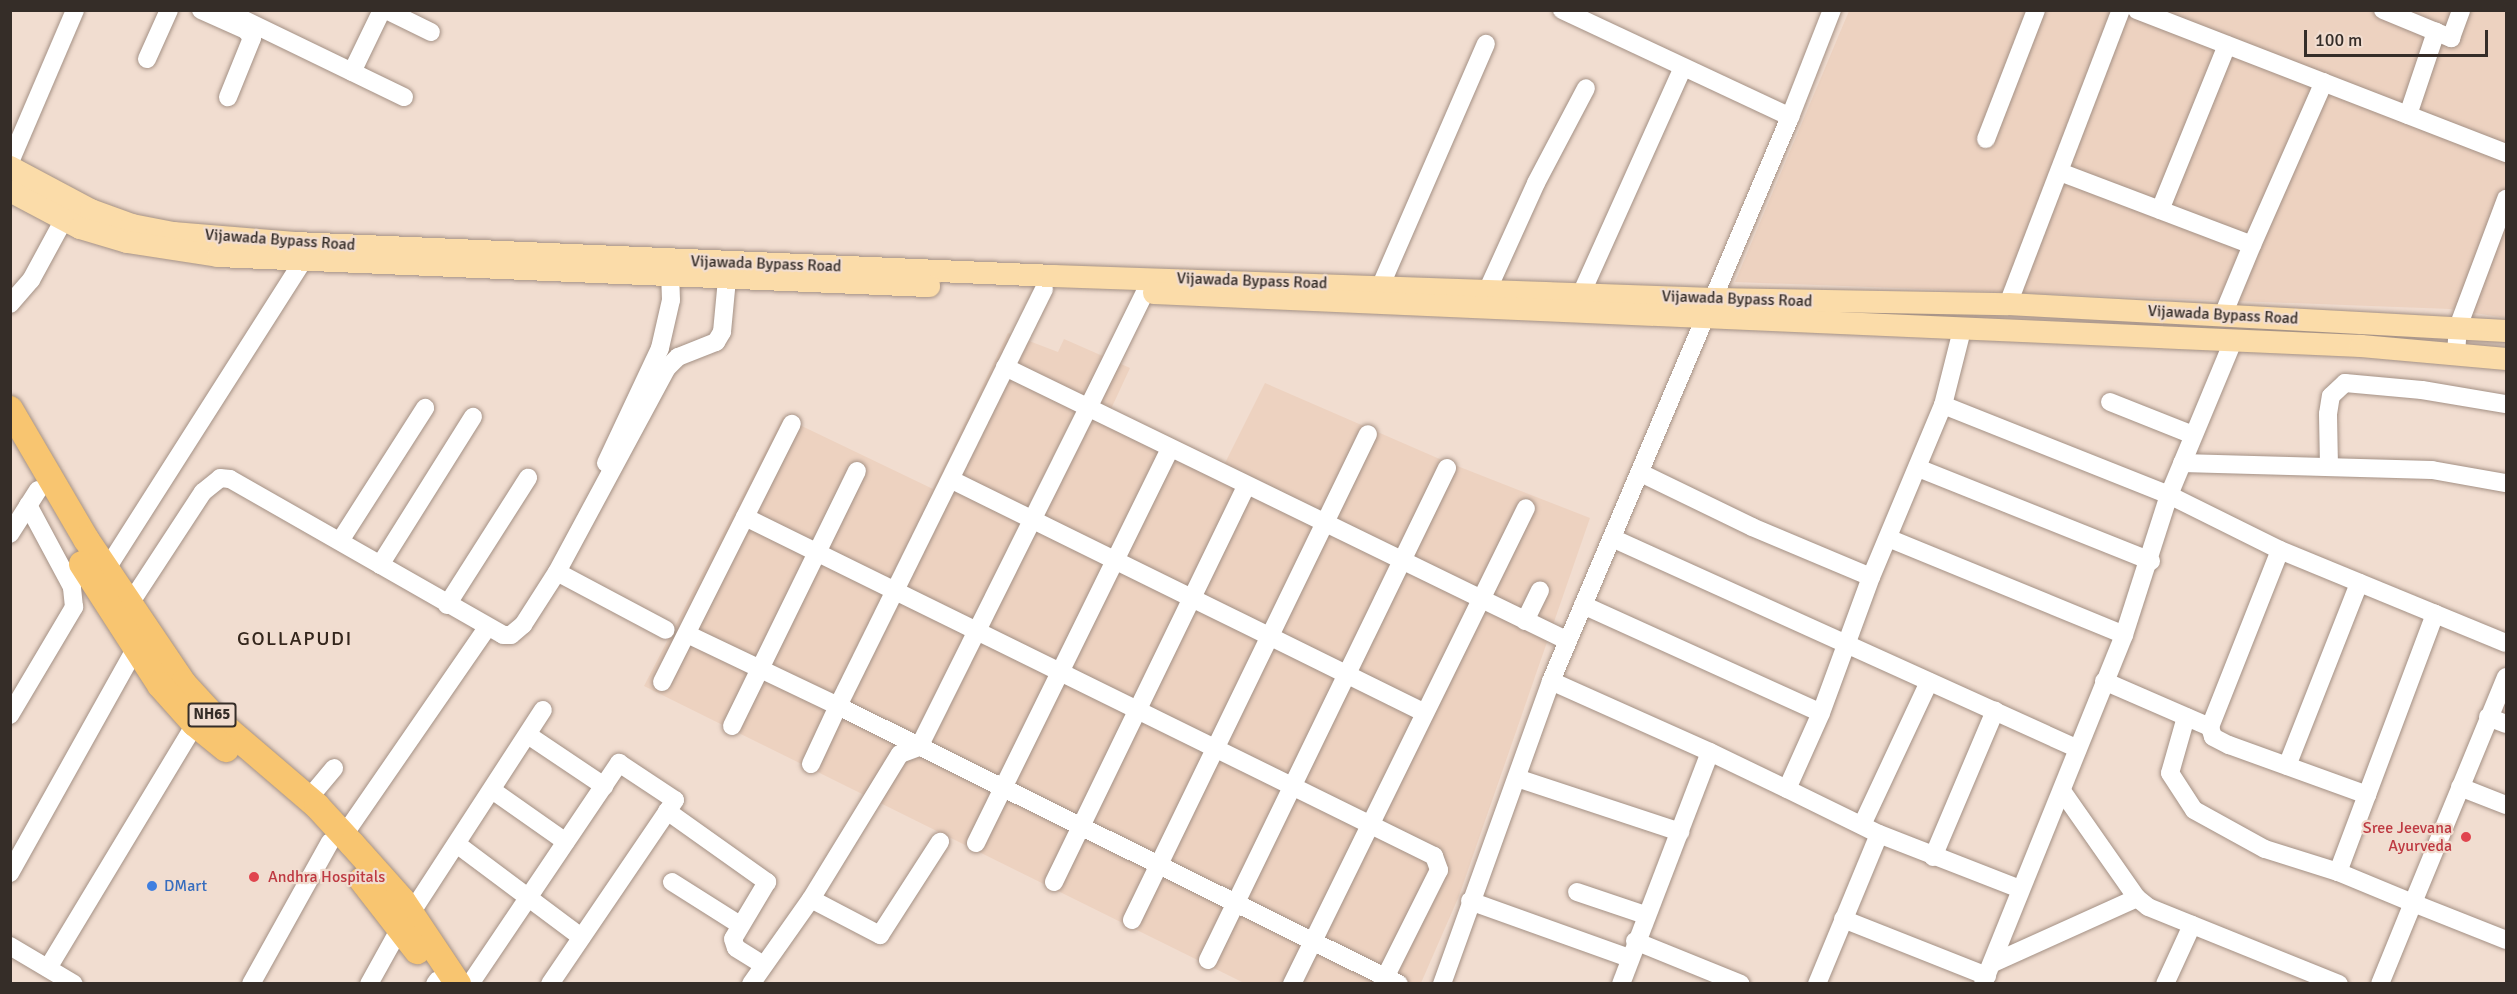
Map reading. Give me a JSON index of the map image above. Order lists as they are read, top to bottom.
{
  "streets": {
    "highway": ["NH65"],
    "main road": ["Vijawada Bypass Road"]
  },
  "districts": ["GOLLAPUDI"],
  "places": ["Sree Jeevana Ayurveda", "Andhra Hospitals", "DMart"],
  "scale_bar": "100 m"
}
